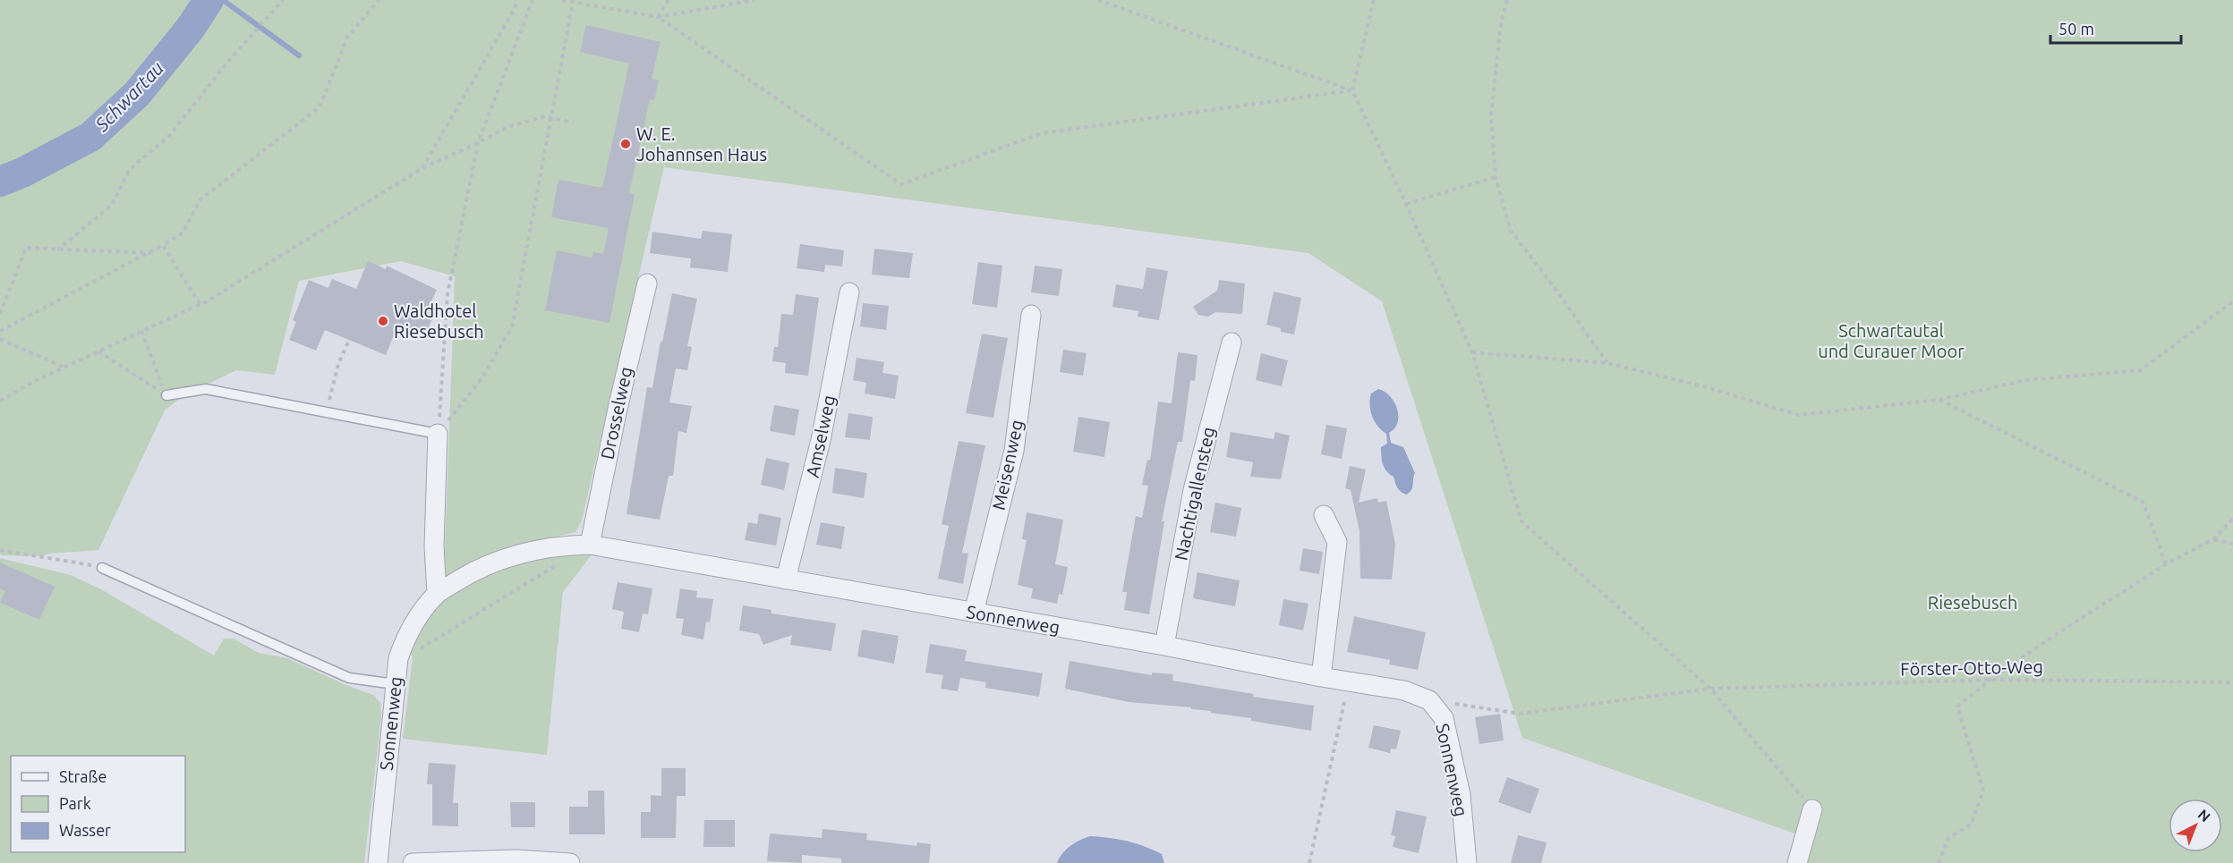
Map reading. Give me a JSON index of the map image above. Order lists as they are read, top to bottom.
{
  "streets": {
    "street": [
      "Drosselweg",
      "Amselweg",
      "Meisenweg",
      "Nachtigallensteg",
      "Sonnenweg"
    ],
    "path": ["Förster-Otto-Weg"]
  },
  "crossings": [
    ["Drosselweg", "Sonnenweg"],
    ["Amselweg", "Sonnenweg"],
    ["Meisenweg", "Sonnenweg"],
    ["Nachtigallensteg", "Sonnenweg"],
    ["Sonnenweg", "Förster-Otto-Weg"]
  ],
  "water": ["Schwartau"],
  "parks": ["Schwartautal und Curauer Moor", "Riesebusch"],
  "places": ["W. E. Johannsen Haus", "Waldhotel Riesebusch"],
  "legend": ["Straße", "Park", "Wasser"],
  "scale_bar": "50 m",
  "north": "top right"
}
